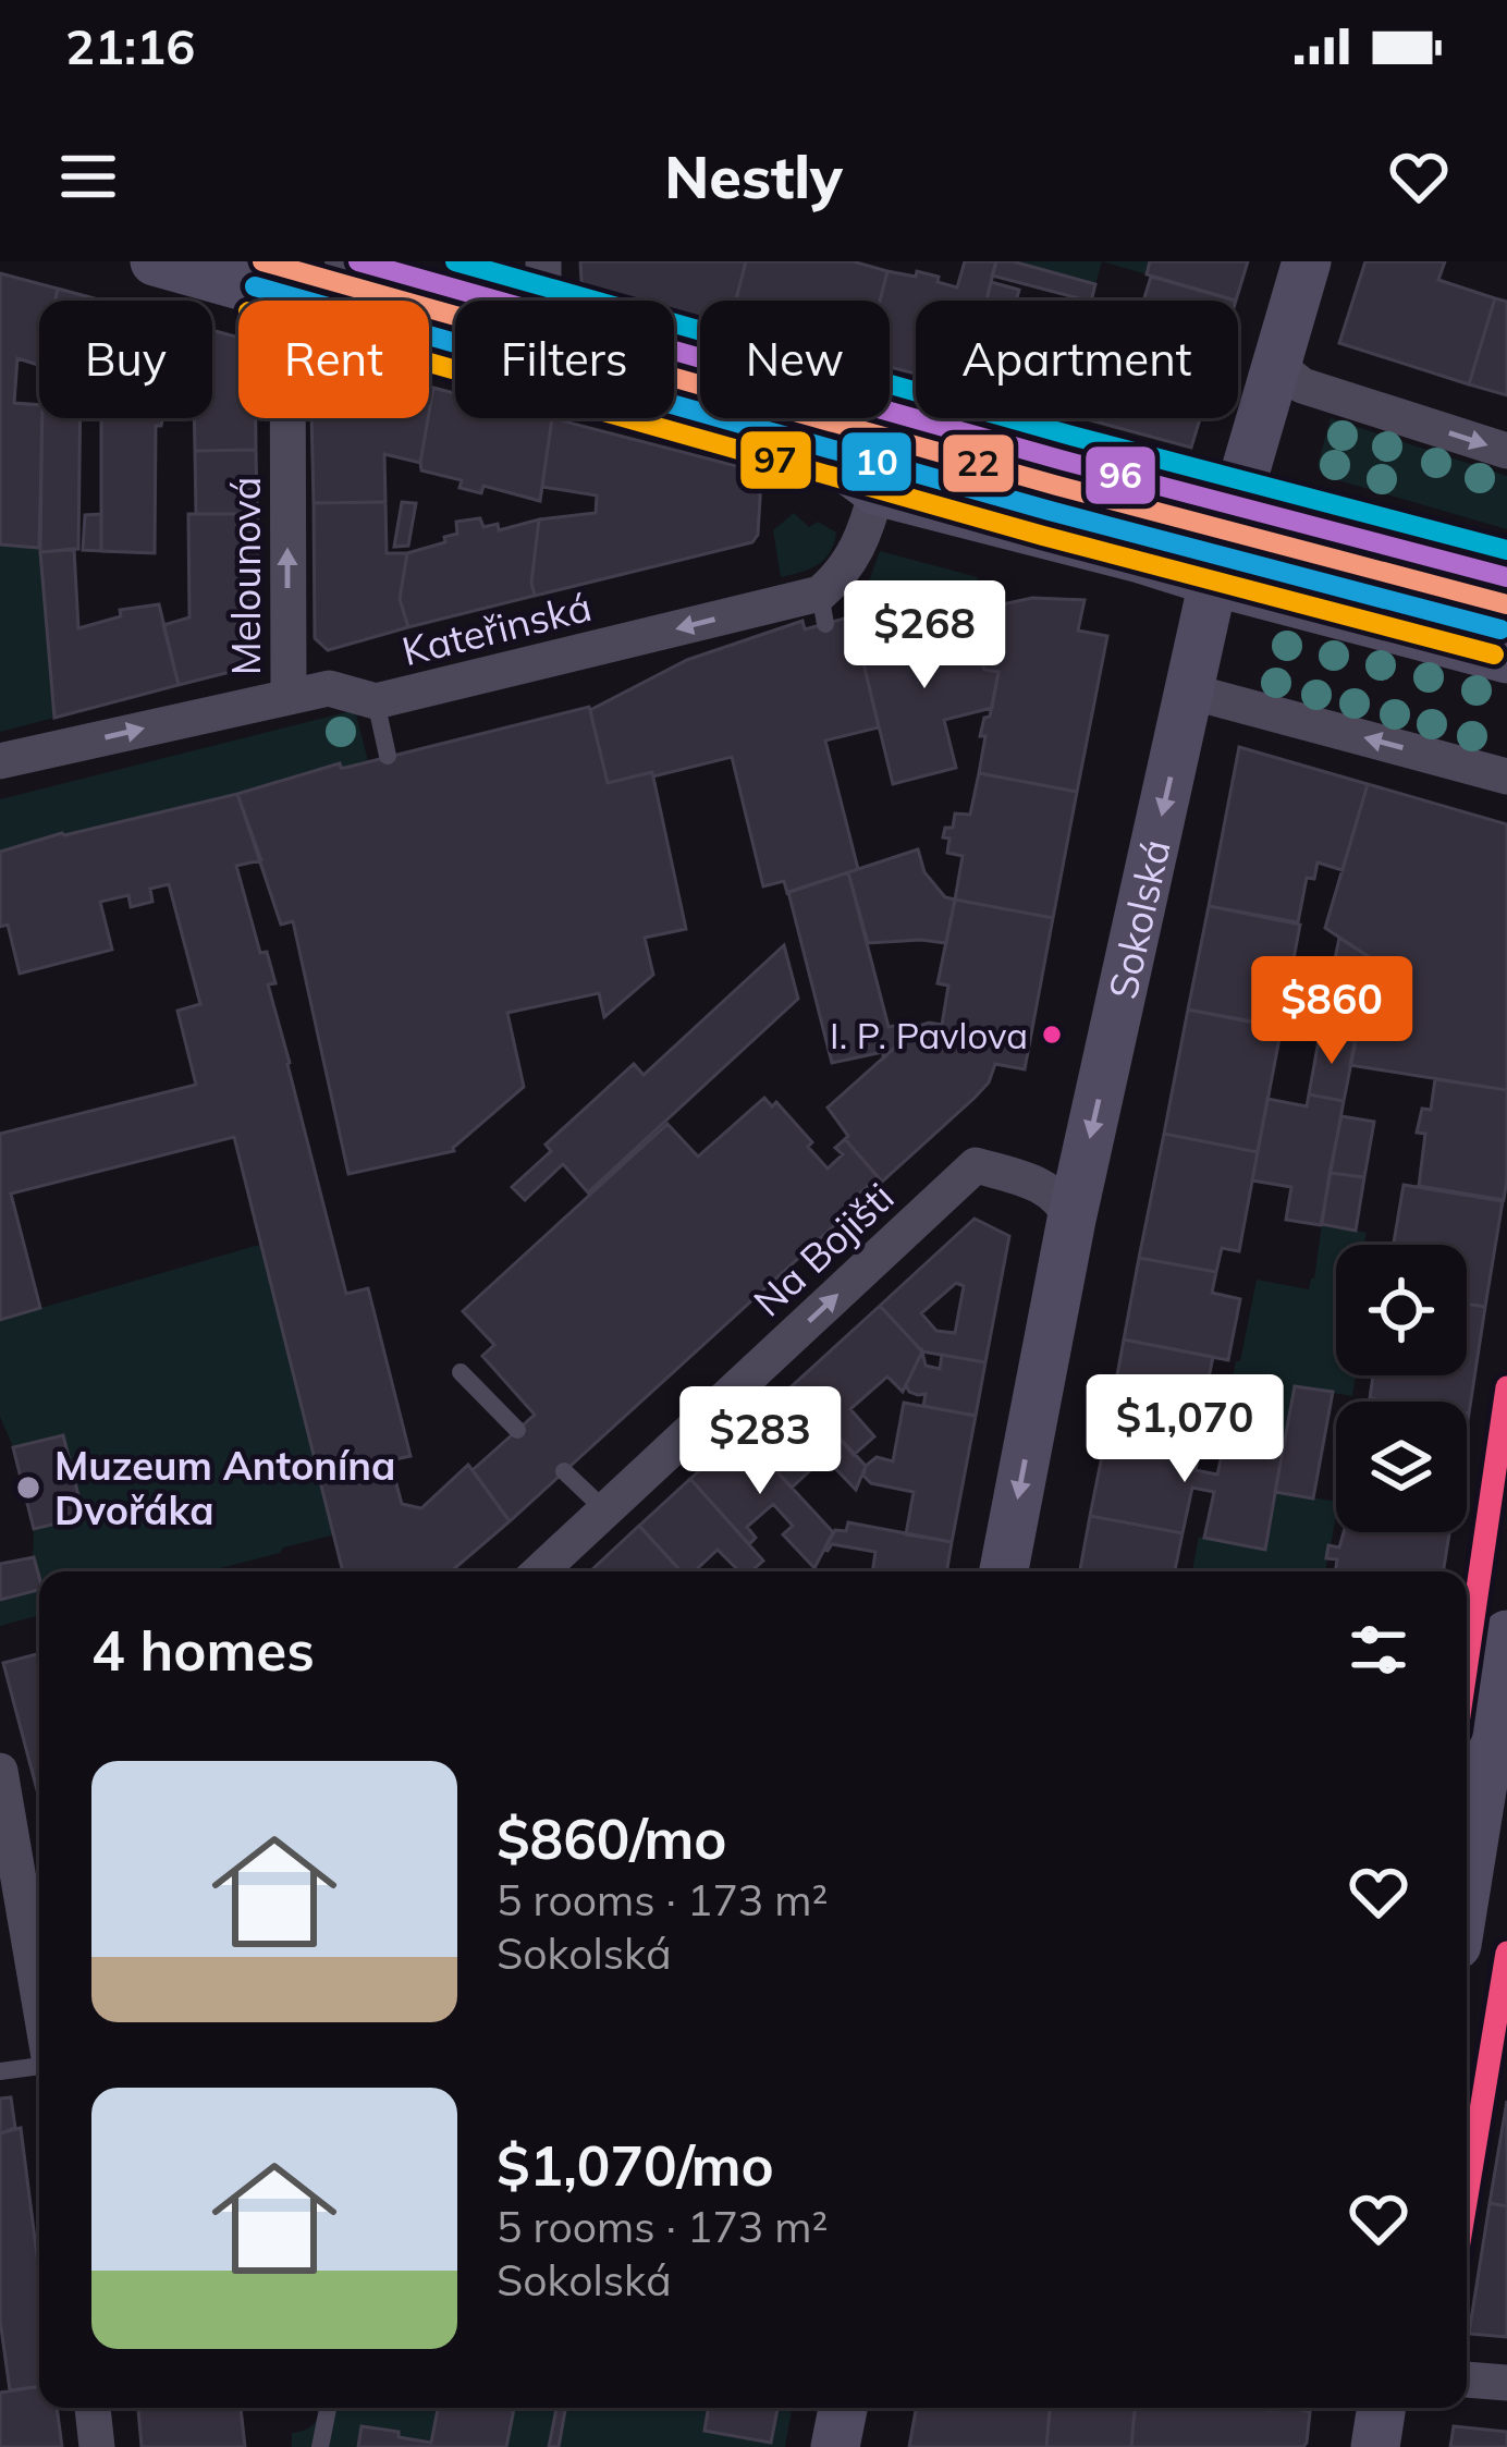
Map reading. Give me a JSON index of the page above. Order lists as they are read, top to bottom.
{
  "streets": {
    "main road": ["Sokolská"],
    "street": ["Melounová", "Kateřinská", "Na Bojišti"]
  },
  "crossings": [
    ["Melounová", "Kateřinská"],
    ["Sokolská", "Na Bojišti"]
  ],
  "one_way": ["Melounová", "Sokolská", "Na Bojišti"],
  "places": ["I. P. Pavlova", "Muzeum Antonína Dvořáka"],
  "lines": [
    "transit line 22",
    "transit line 96",
    "transit line 10",
    "transit line 97"
  ],
  "page": {
    "status": "21:16",
    "header": "Nestly",
    "chip": [
      "Buy",
      "Rent",
      "Filters",
      "New",
      "Apartment"
    ],
    "price": [
      "$268",
      "$860",
      "$1,070",
      "$283"
    ],
    "heading": "4 homes",
    "list": [
      {
        "name": "$860/mo",
        "note": "5 rooms · 173 m² · Sokolská"
      },
      {
        "name": "$1,070/mo",
        "note": "5 rooms · 173 m² · Sokolská"
      }
    ]
  }
}
